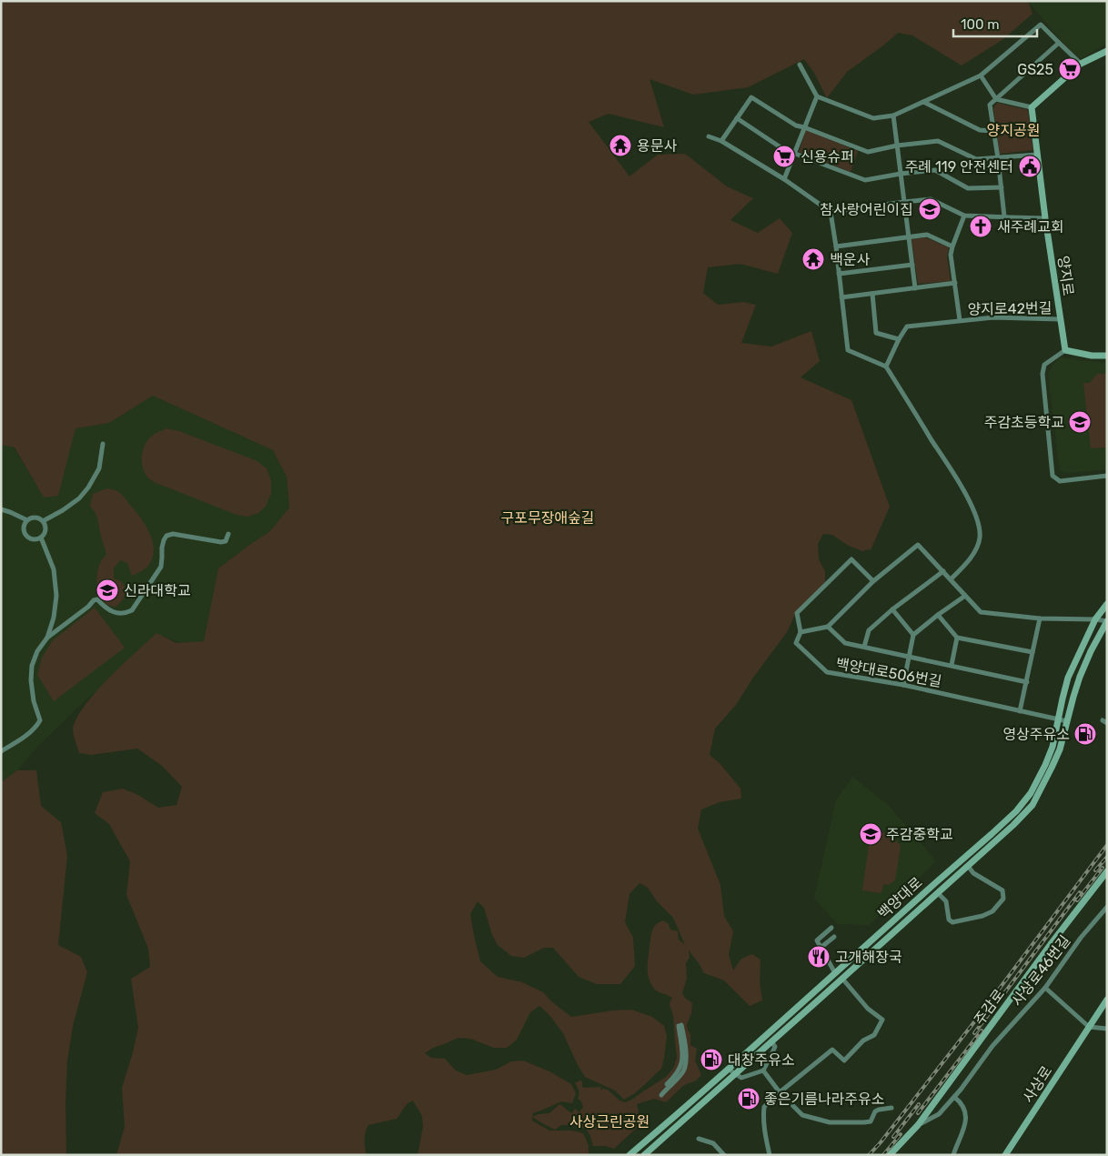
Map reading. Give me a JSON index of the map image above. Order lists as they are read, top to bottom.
{
  "streets": {
    "main road": [
      "양지로",
      "백양대로",
      "주감로",
      "사상로"
    ],
    "street": ["양지로42번길", "백양대로506번길", "사상로46번길"]
  },
  "crossings": [
    ["양지로", "양지로42번길"],
    ["백양대로506번길", "백양대로"],
    ["사상로46번길", "주감로"]
  ],
  "parks": ["양지공원", "구포무장애숲길", "사상근린공원"],
  "places": {
    "supermarket": ["GS25", "신용슈퍼"],
    "temple": ["용문사", "백운사"],
    "public building": ["주례 119 안전센터"],
    "school or university": [
      "참사랑어린이집",
      "주감초등학교",
      "신라대학교",
      "주감중학교"
    ],
    "church": ["새주례교회"],
    "fuel station": ["영상주유소", "대창주유소", "좋은기름나라주유소"],
    "restaurant": ["고개해장국"]
  },
  "scale_bar": "100 m"
}
